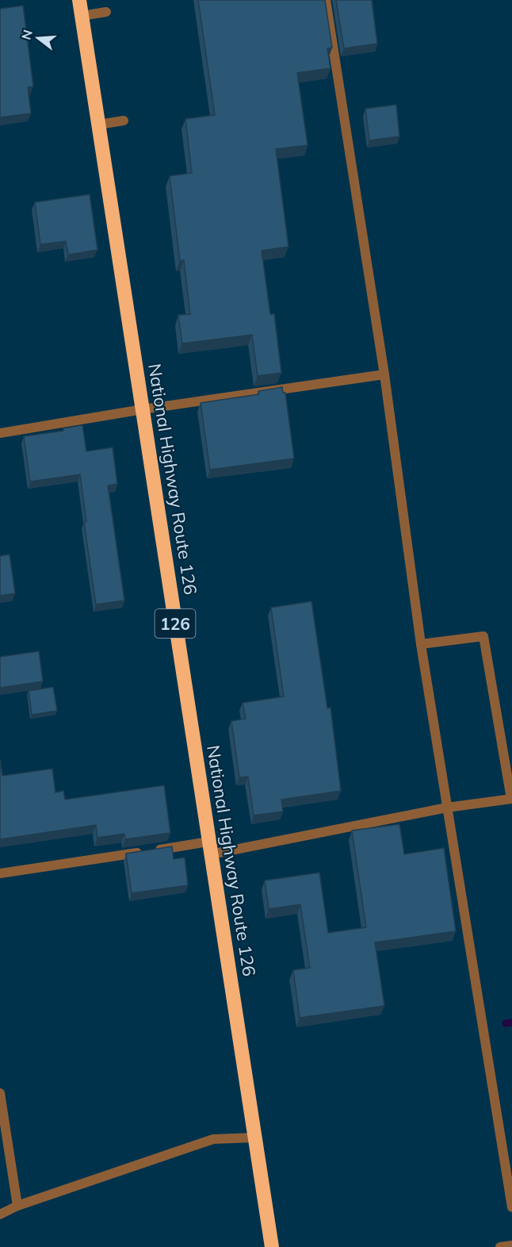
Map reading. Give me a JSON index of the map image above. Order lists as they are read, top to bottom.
{
  "streets": {
    "highway": ["National Highway Route 126", "126"]
  },
  "north": "left"
}
